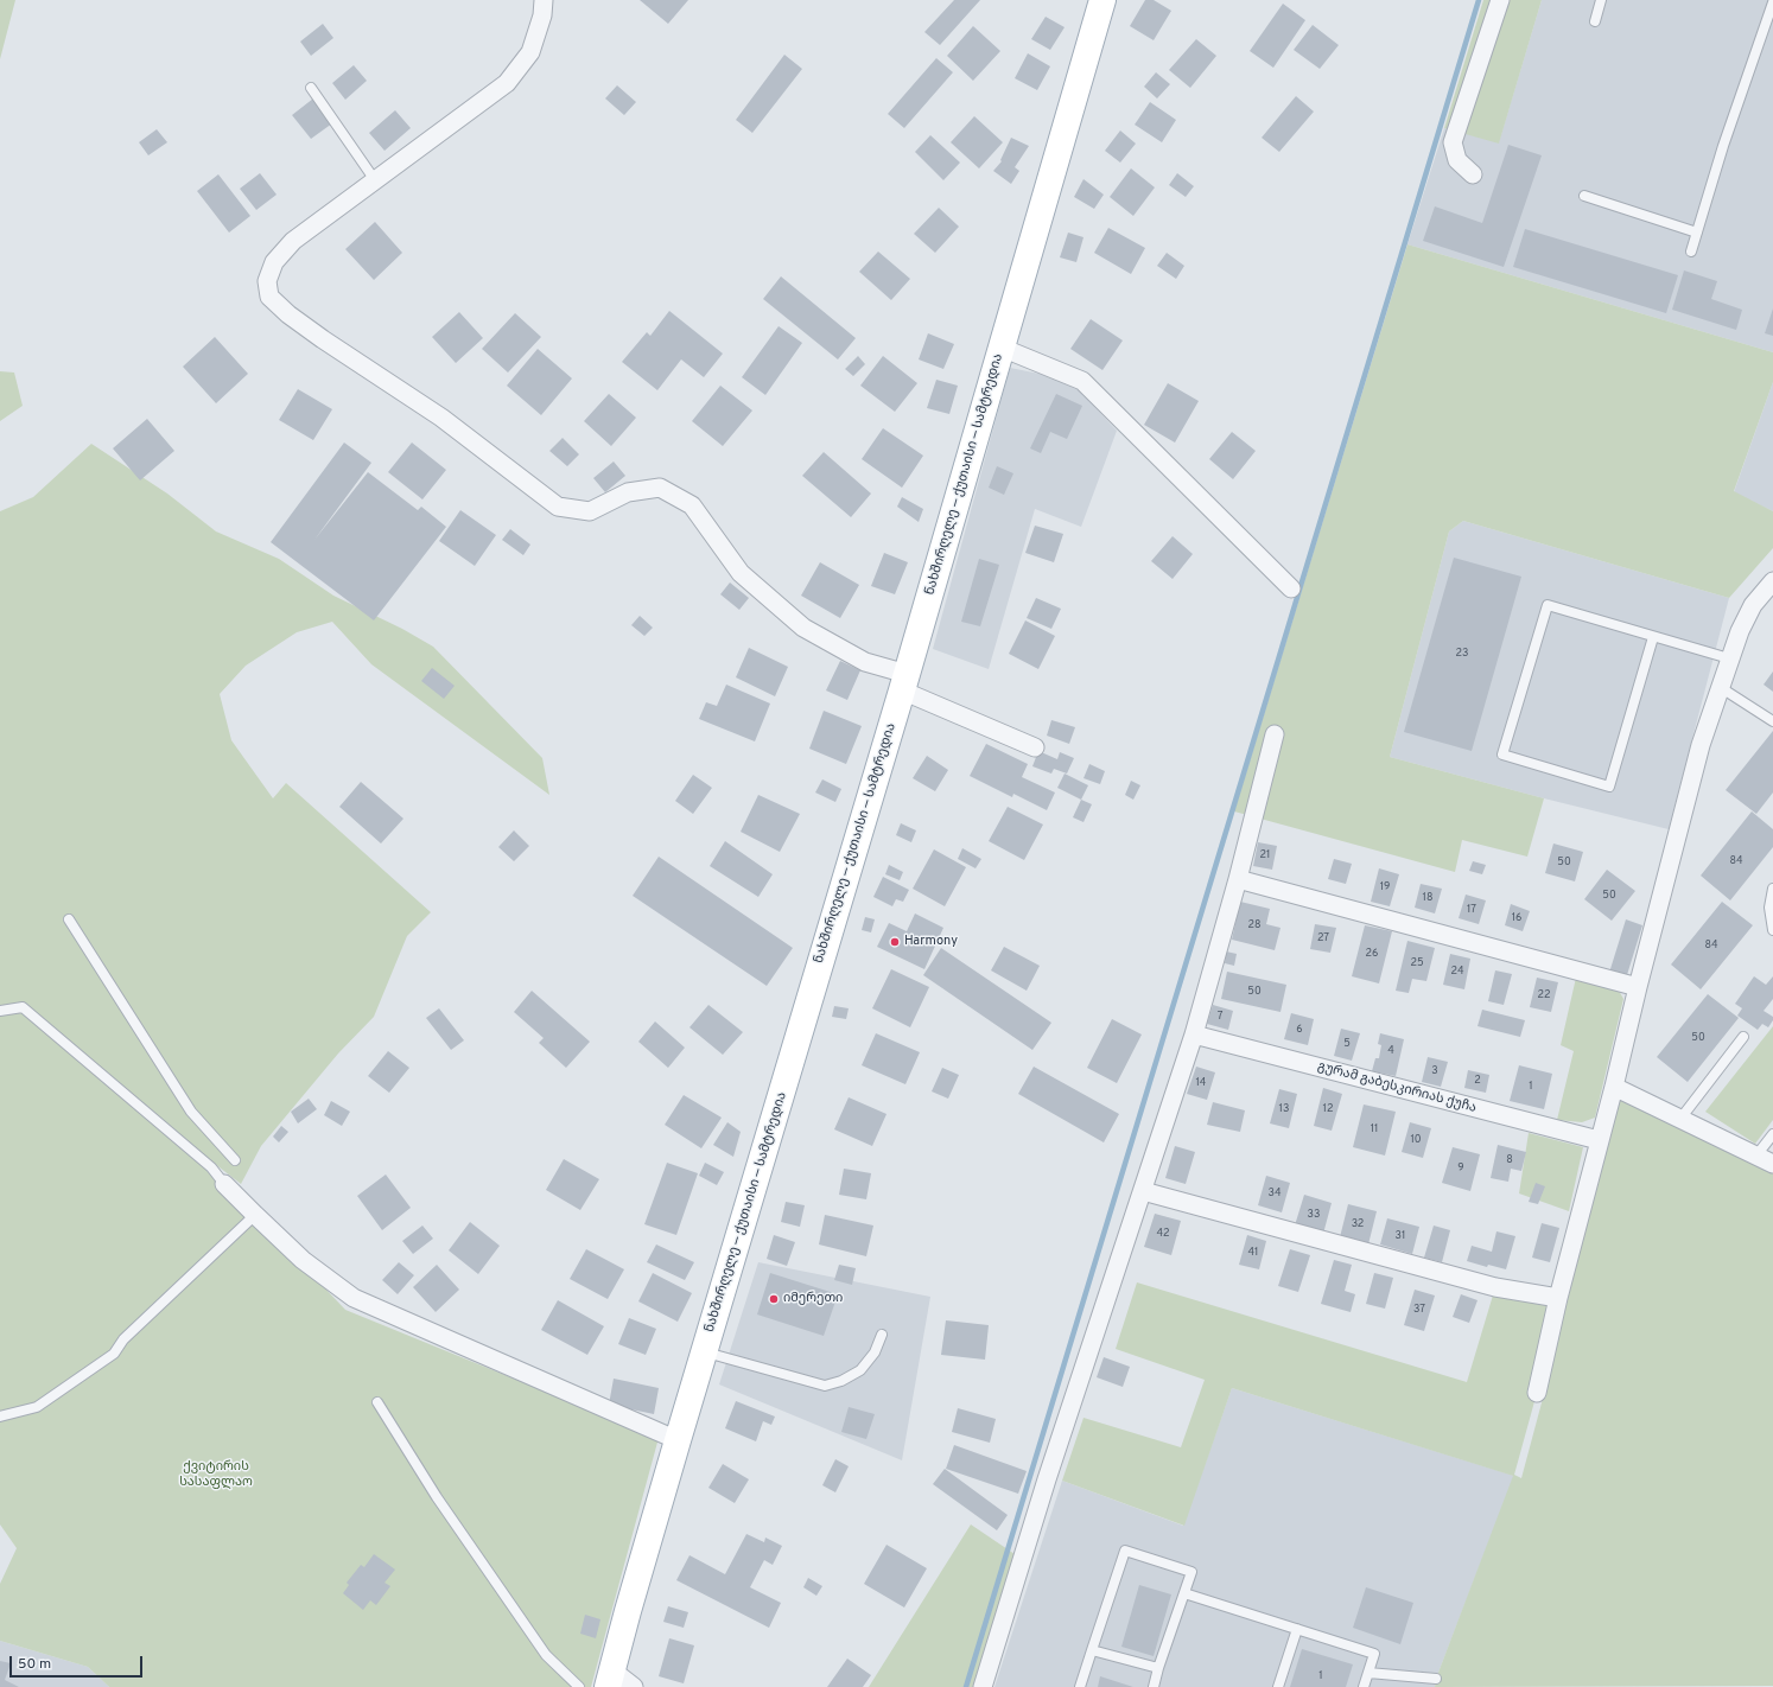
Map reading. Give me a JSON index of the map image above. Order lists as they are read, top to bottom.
{
  "streets": {
    "main road": ["ნახშირღელე — ქუთაისი — სამტრედია"],
    "street": ["გურამ გაბესკირიას ქუჩა"]
  },
  "parks": ["ქვიტირის სასაფლაო"],
  "places": ["Harmony", "იმერეთი"],
  "house_numbers": [
    "23",
    "21",
    "84",
    "50",
    "19",
    "50",
    "18",
    "17",
    "16",
    "28",
    "27",
    "84",
    "26",
    "25",
    "24",
    "50",
    "22",
    "7",
    "6",
    "50",
    "5",
    "4",
    "3",
    "2",
    "14",
    "1",
    "13",
    "12",
    "11",
    "10",
    "8",
    "9",
    "34",
    "33",
    "32",
    "42",
    "31",
    "41",
    "37",
    "1"
  ],
  "scale_bar": "50 m"
}
